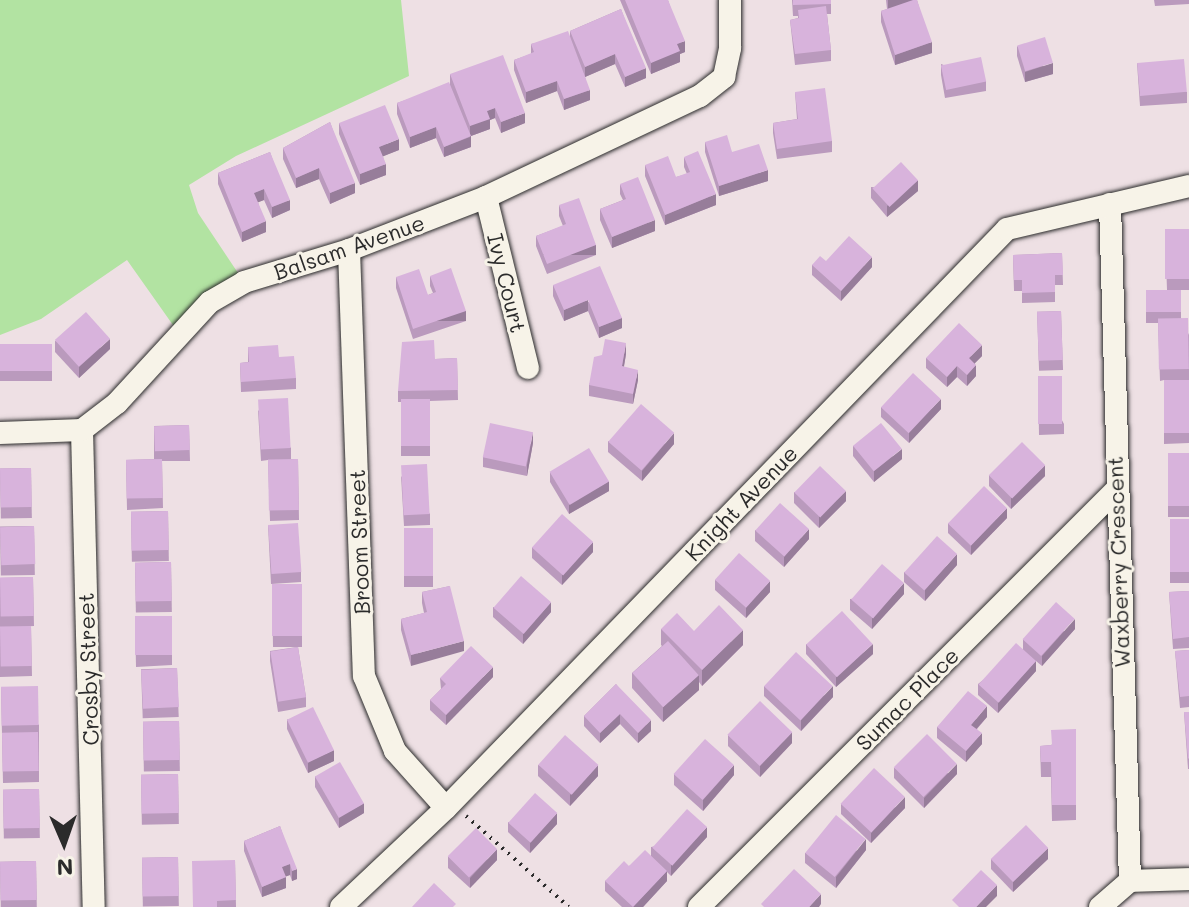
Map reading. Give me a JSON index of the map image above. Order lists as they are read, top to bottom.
{
  "streets": {
    "street": [
      "Balsam Avenue",
      "Ivy Court",
      "Knight Avenue",
      "Broom Street",
      "Waxberry Crescent",
      "Crosby Street",
      "Sumac Place"
    ]
  },
  "crossings": [
    ["Balsam Avenue", "Ivy Court"],
    ["Balsam Avenue", "Broom Street"],
    ["Balsam Avenue", "Crosby Street"],
    ["Knight Avenue", "Broom Street"],
    ["Knight Avenue", "Waxberry Crescent"],
    ["Waxberry Crescent", "Sumac Place"]
  ],
  "north": "bottom"
}
